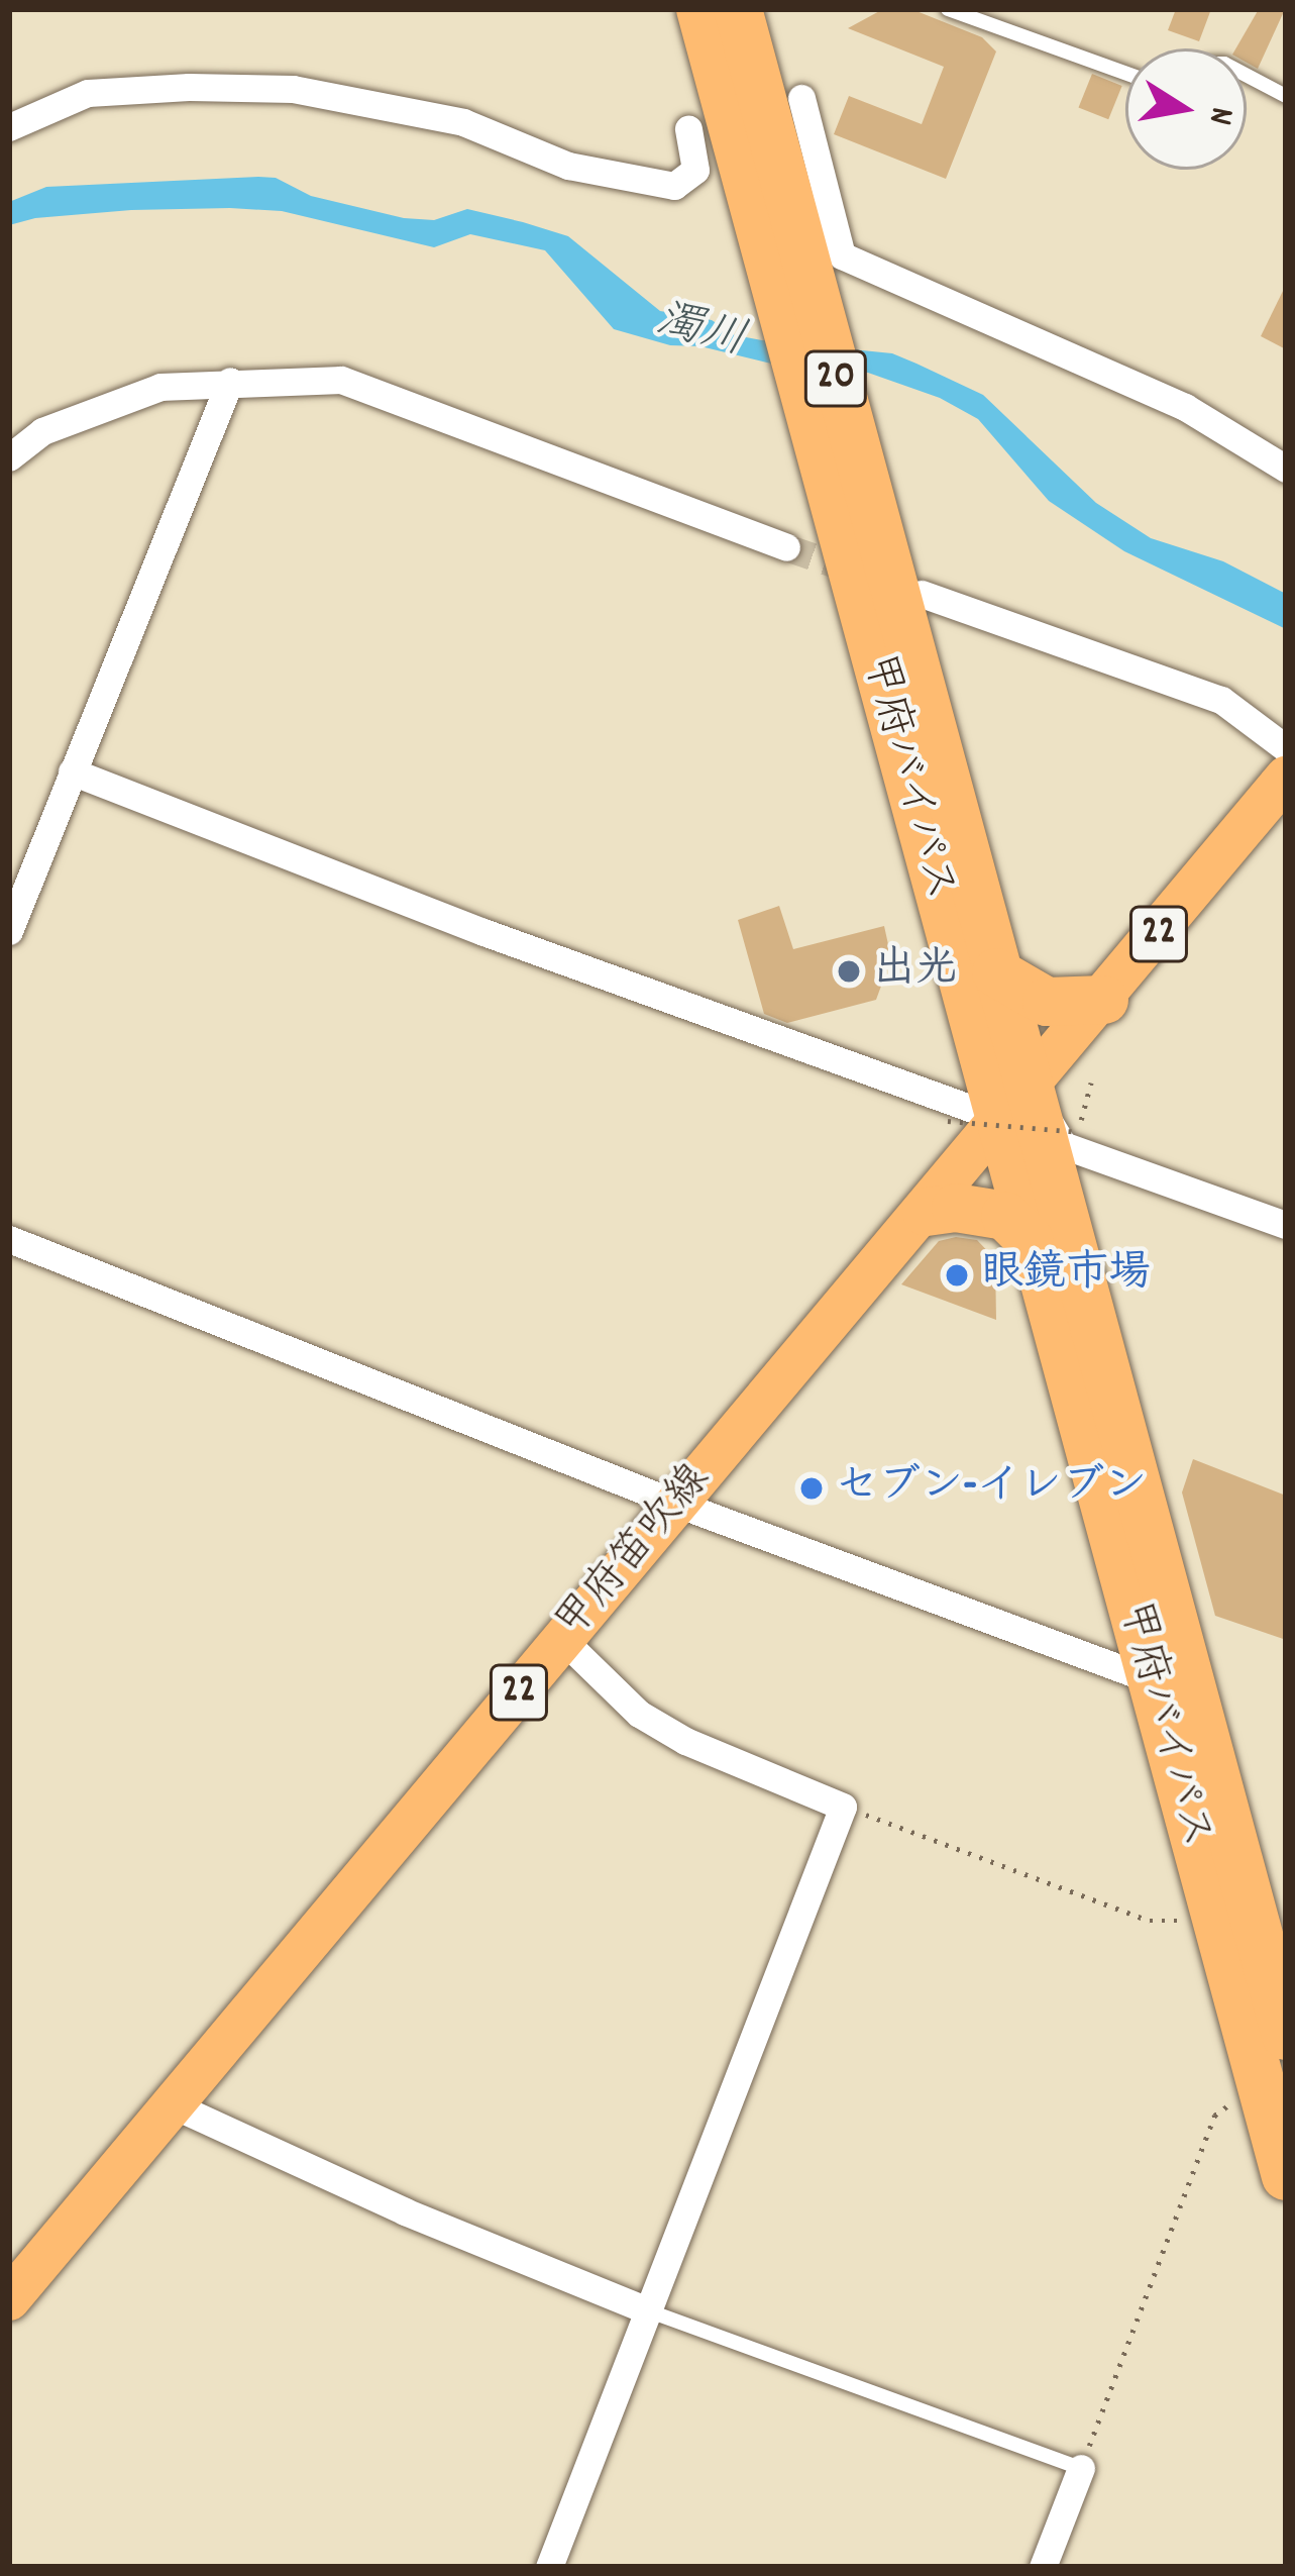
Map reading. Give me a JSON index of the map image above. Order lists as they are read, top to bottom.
{
  "streets": {
    "highway": ["20", "甲府バイパス"],
    "main road": ["22", "甲府笛吹線"]
  },
  "crossings": [
    ["甲府バイパス", "22"],
    ["甲府バイパス", "甲府笛吹線"],
    ["22", "甲府笛吹線"]
  ],
  "water": ["濁川"],
  "places": ["出光", "眼鏡市場", "セブン-イレブン"],
  "north": "right"
}
